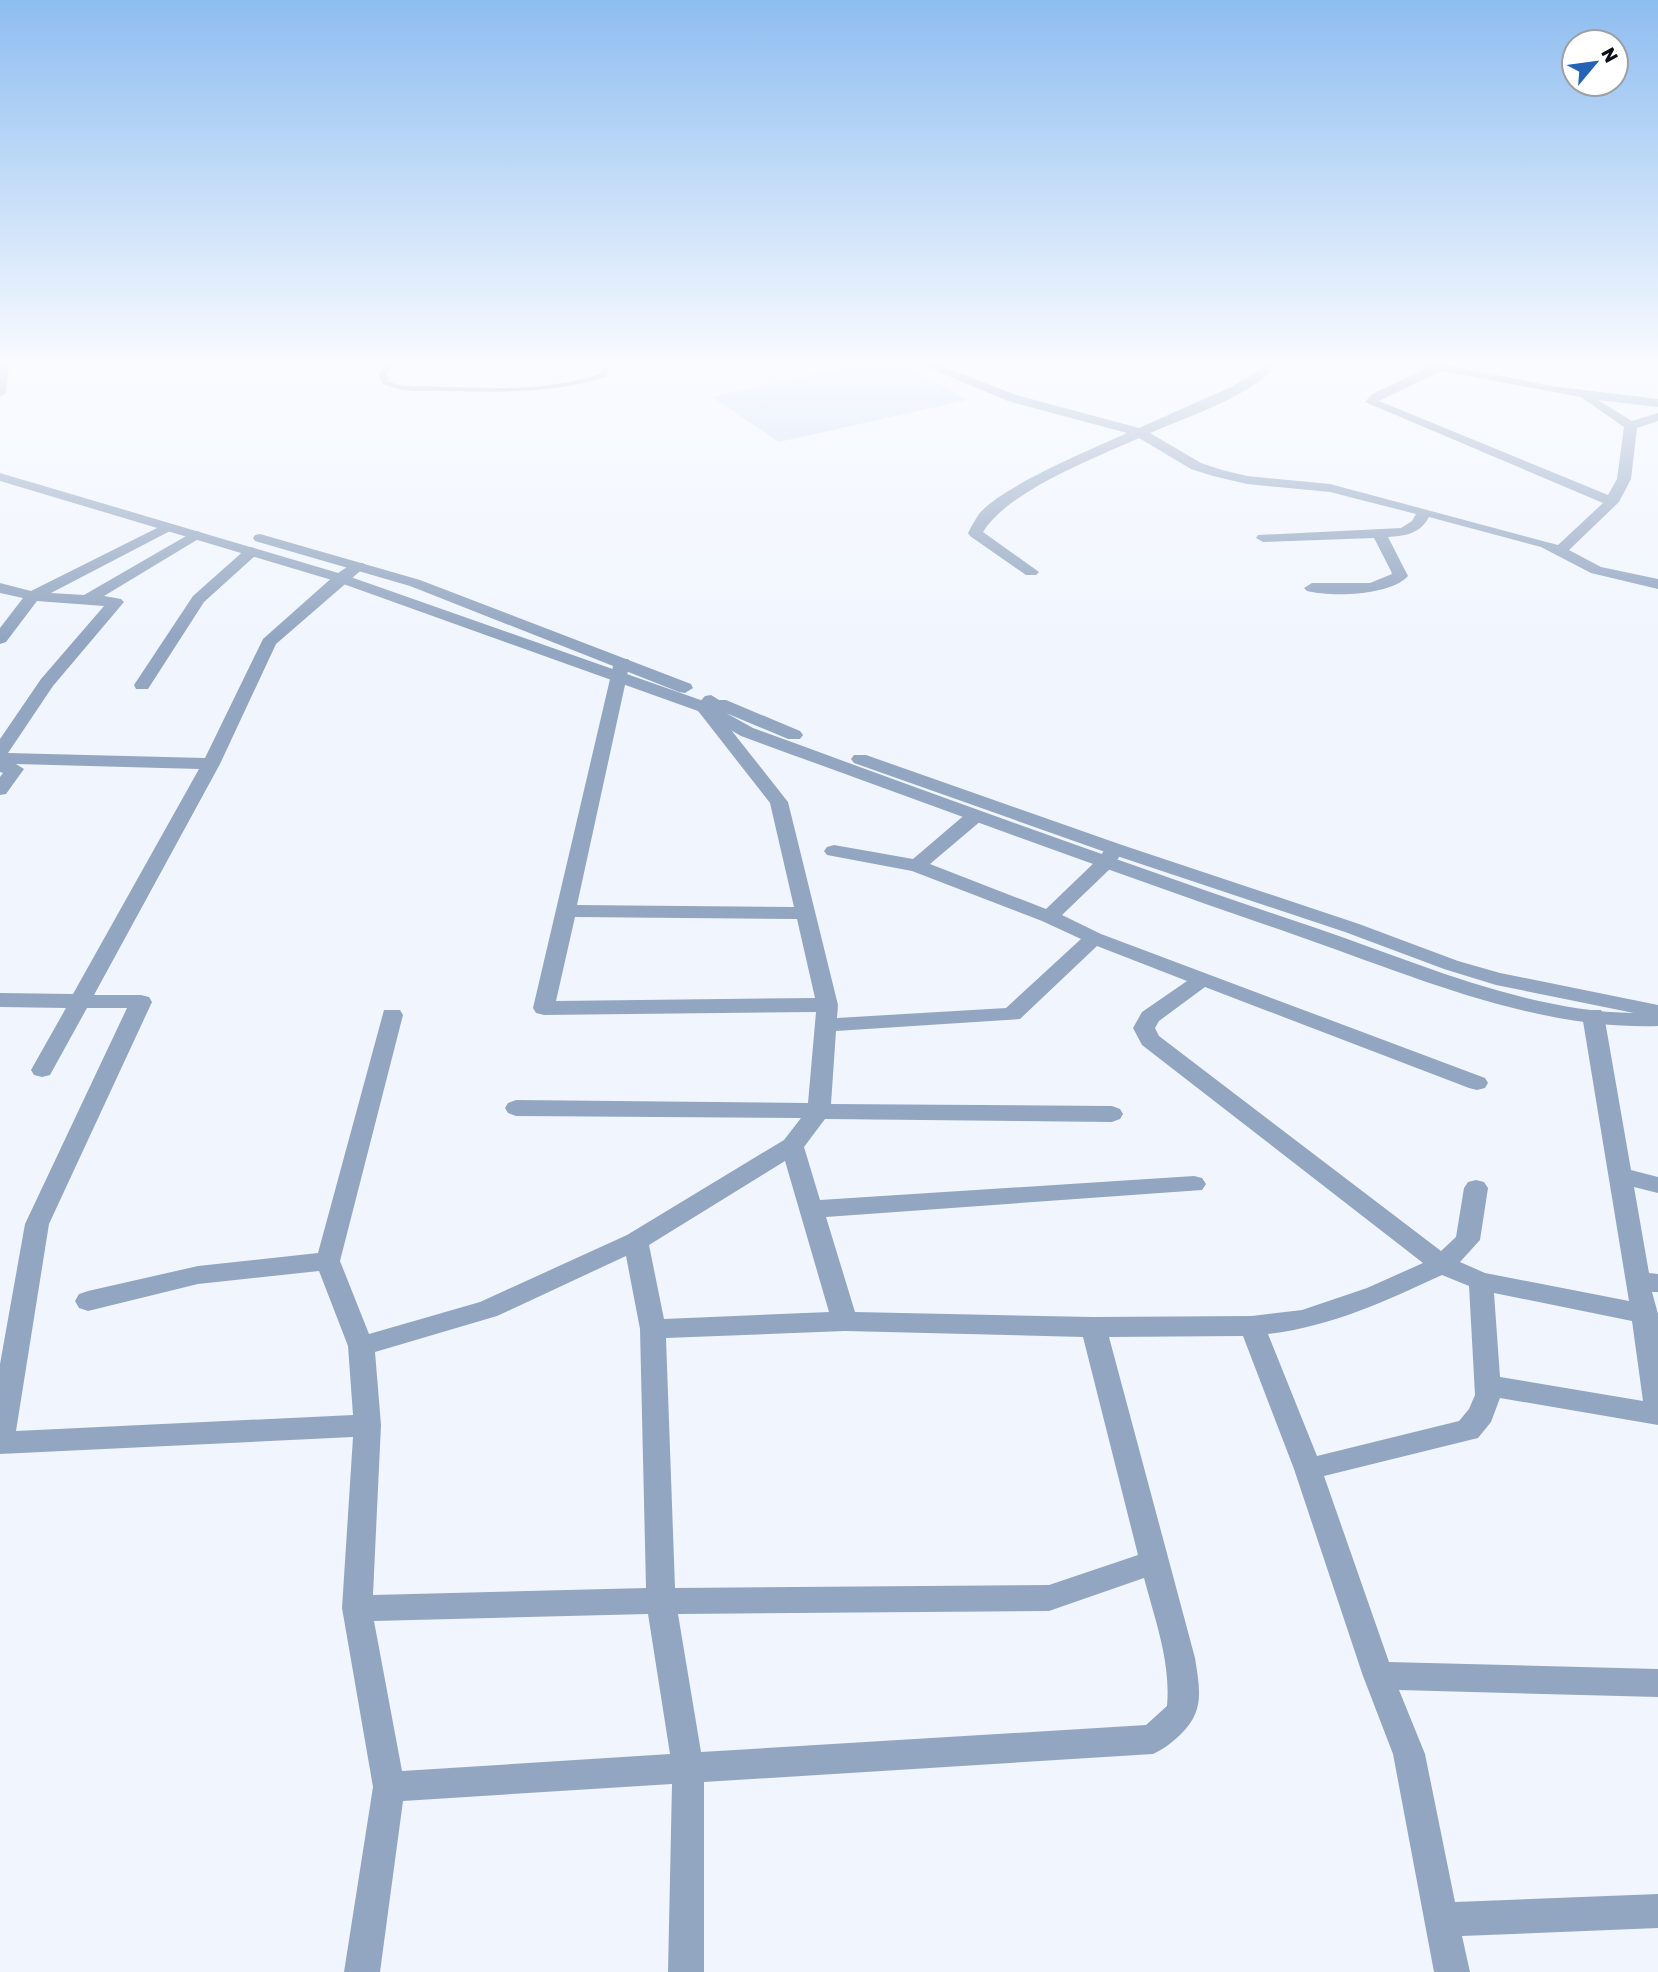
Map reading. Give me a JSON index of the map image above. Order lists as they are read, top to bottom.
{
  "north": "top right"
}
